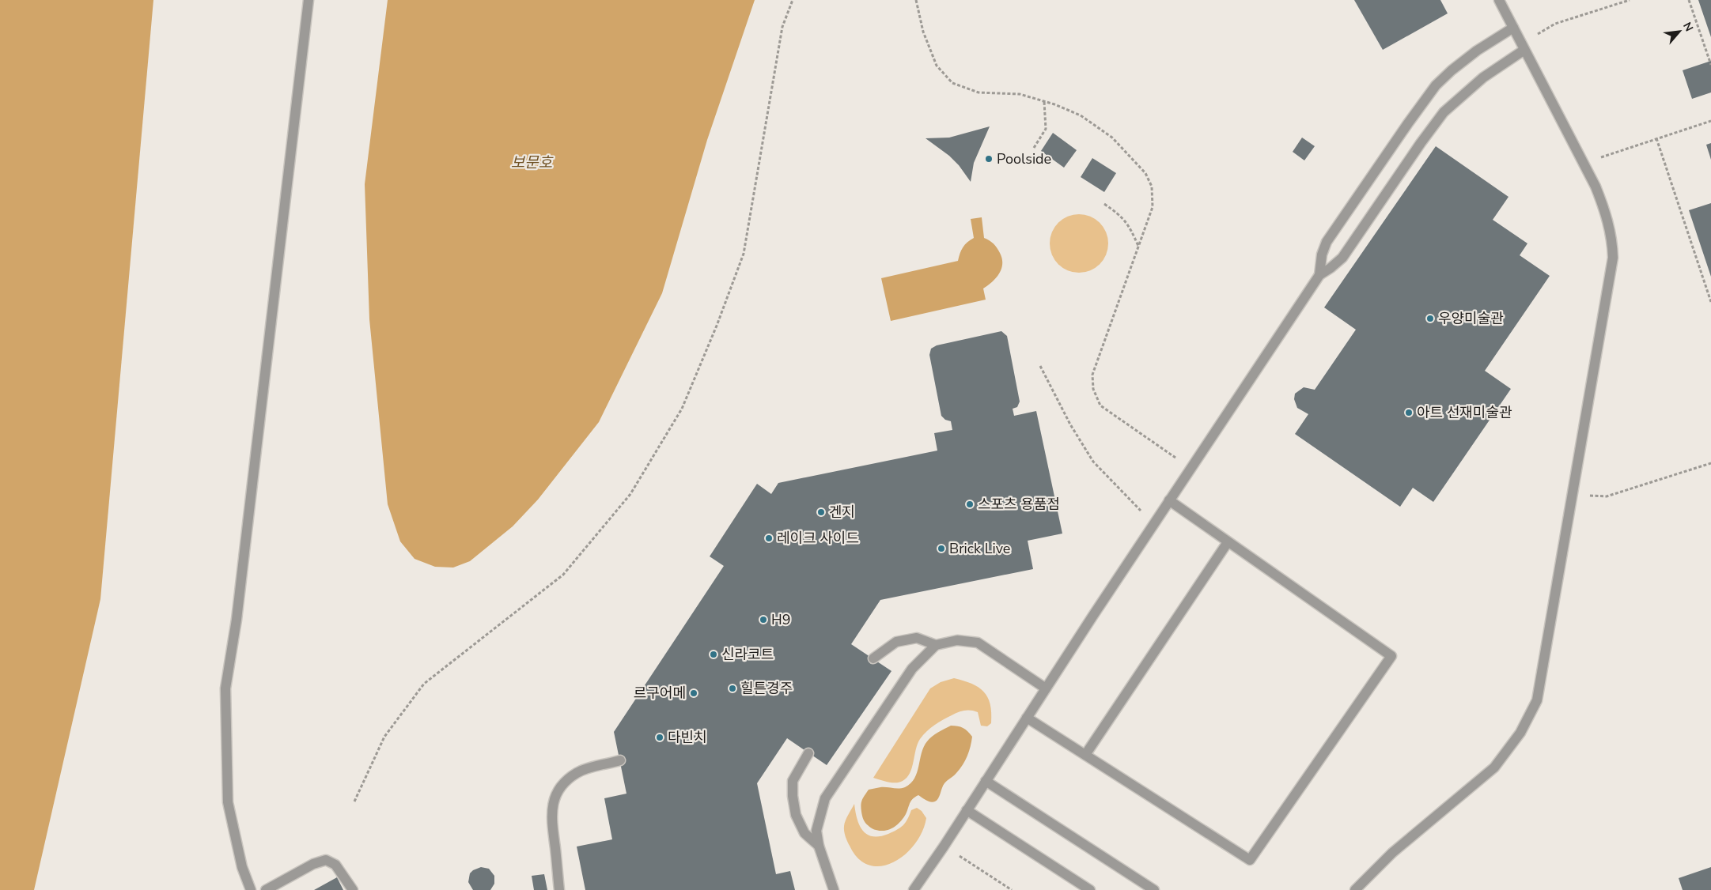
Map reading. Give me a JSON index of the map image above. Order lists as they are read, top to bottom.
{
  "water": ["보문호"],
  "places": [
    "Poolside",
    "우양미술관",
    "아트 선재미술관",
    "스포츠 용품점",
    "겐지",
    "레이크 사이드",
    "Brick Live",
    "H9",
    "신라코트",
    "힐튼경주",
    "르구어메",
    "다빈치"
  ],
  "north": "top right"
}
